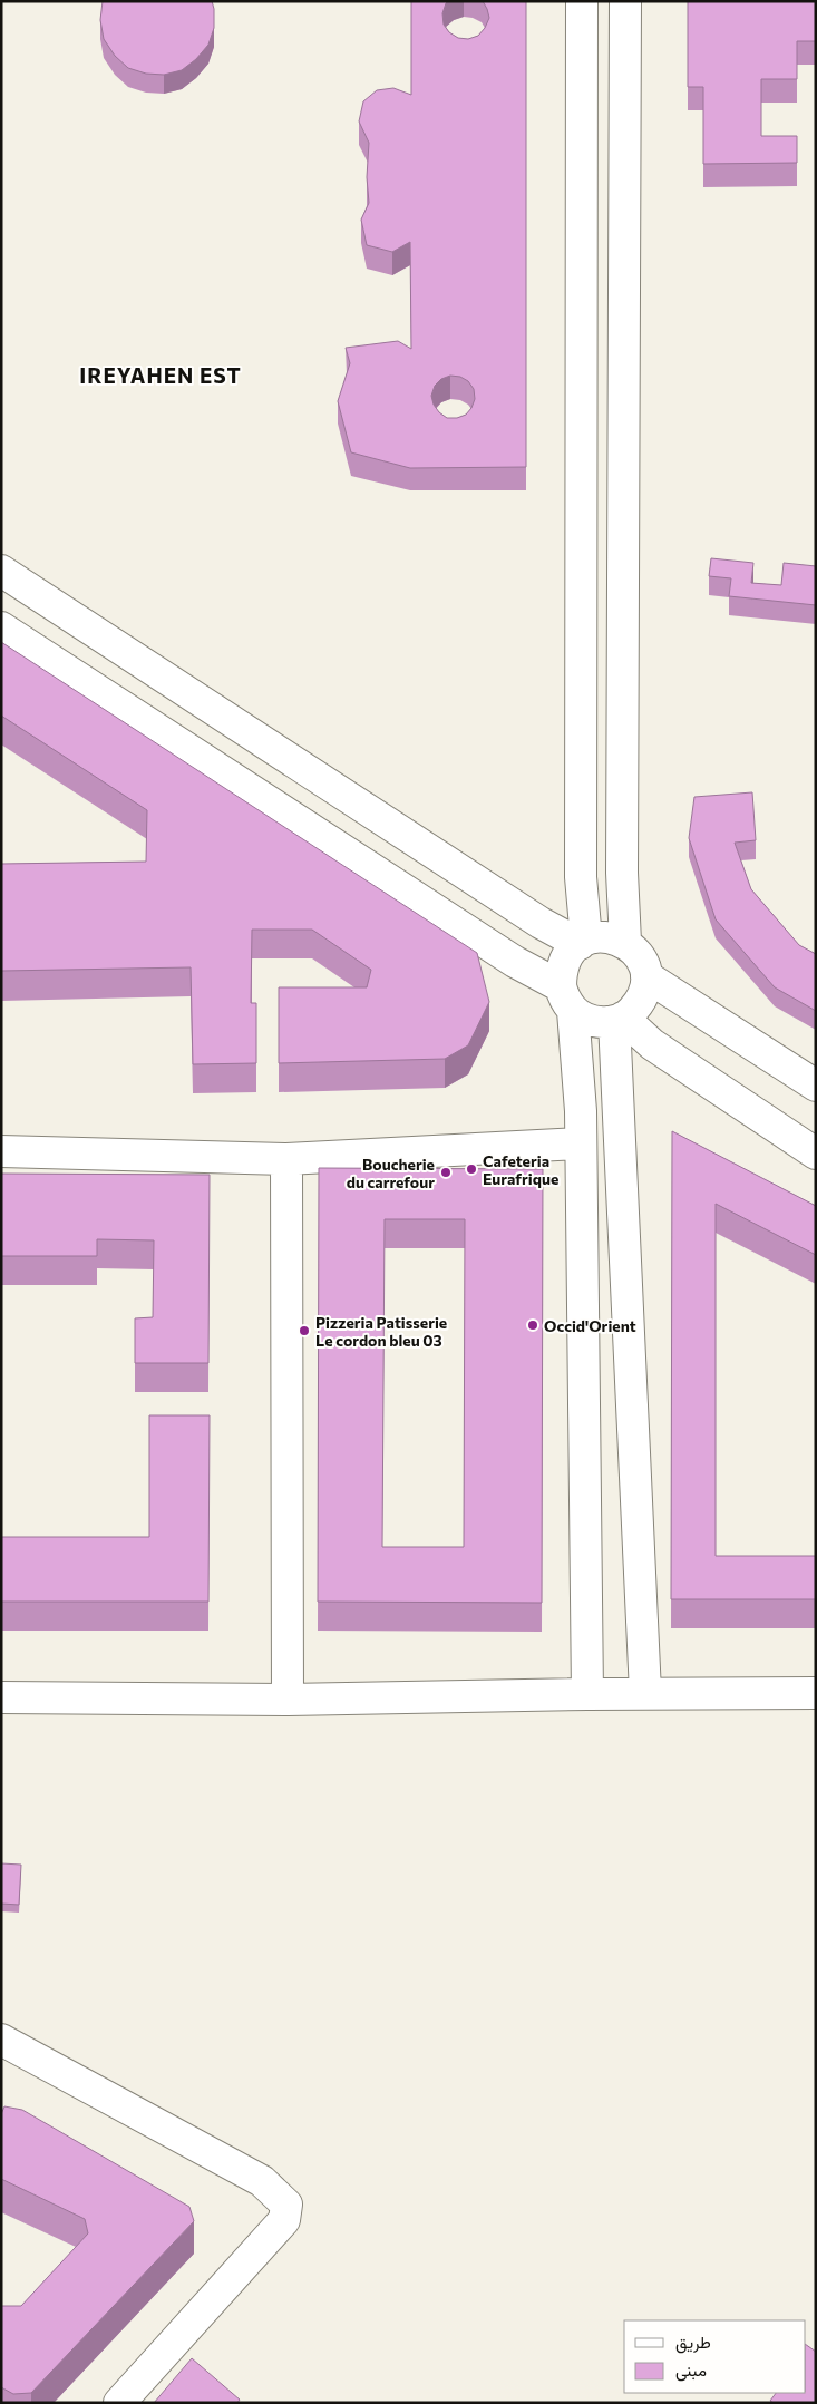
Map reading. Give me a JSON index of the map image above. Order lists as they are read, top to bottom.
{
  "districts": ["IREYAHEN EST"],
  "places": [
    "Cafeteria Eurafrique",
    "Boucherie du carrefour",
    "Occid'Orient",
    "Pizzeria Patisserie Le cordon bleu 03"
  ],
  "legend": ["طريق", "مبنى"]
}
